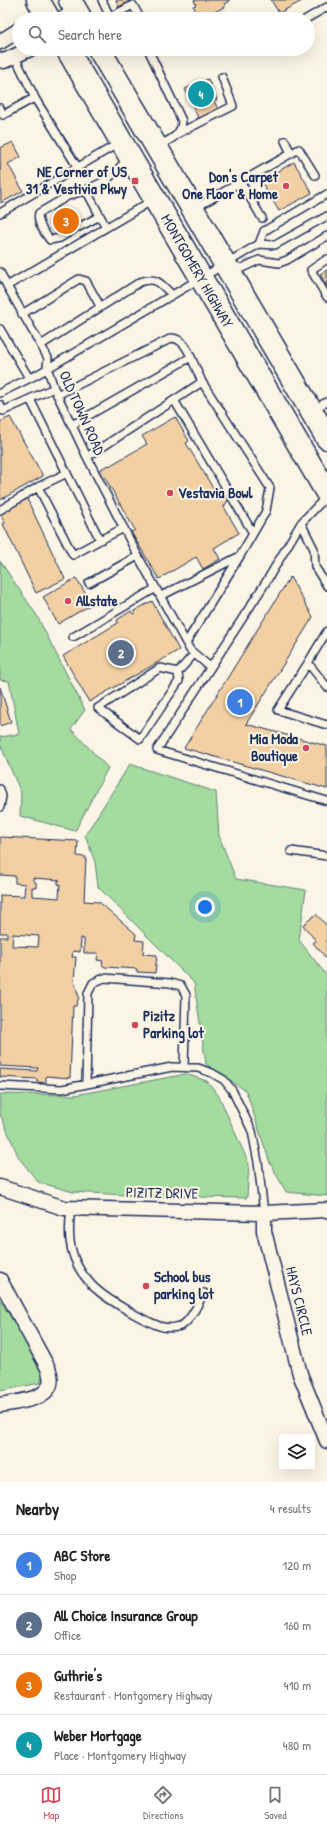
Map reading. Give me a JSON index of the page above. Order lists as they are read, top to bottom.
{
  "streets": {
    "main road": ["MONTGOMERY HIGHWAY"],
    "street": ["PIZITZ DRIVE", "HAYS CIRCLE"],
    "lane": ["OLD TOWN ROAD"]
  },
  "crossings": [
    ["PIZITZ DRIVE", "HAYS CIRCLE"]
  ],
  "places": {
    "transit": ["NE Corner of US 31 & Vestivia Pkwy"],
    "other": [
      "Don's Carpet One Floor & Home",
      "Vestavia Bowl",
      "Allstate",
      "Mia Moda Boutique",
      "Pizitz Parking lot",
      "School bus parking lot"
    ]
  },
  "page": {
    "search": "Search here",
    "pins": [
      "4",
      "3",
      "2",
      "1"
    ],
    "heading": ["Nearby", "4 results"],
    "list": [
      {
        "mark": "1",
        "name": "ABC Store",
        "note": "Shop",
        "value": "120 m"
      },
      {
        "mark": "2",
        "name": "All Choice Insurance Group",
        "note": "Office",
        "value": "160 m"
      },
      {
        "mark": "3",
        "name": "Guthrie's",
        "note": "Restaurant · Montgomery Highway",
        "value": "410 m"
      },
      {
        "mark": "4",
        "name": "Weber Mortgage",
        "note": "Place · Montgomery Highway",
        "value": "480 m"
      }
    ],
    "nav": ["Map", "Directions", "Saved"]
  }
}
